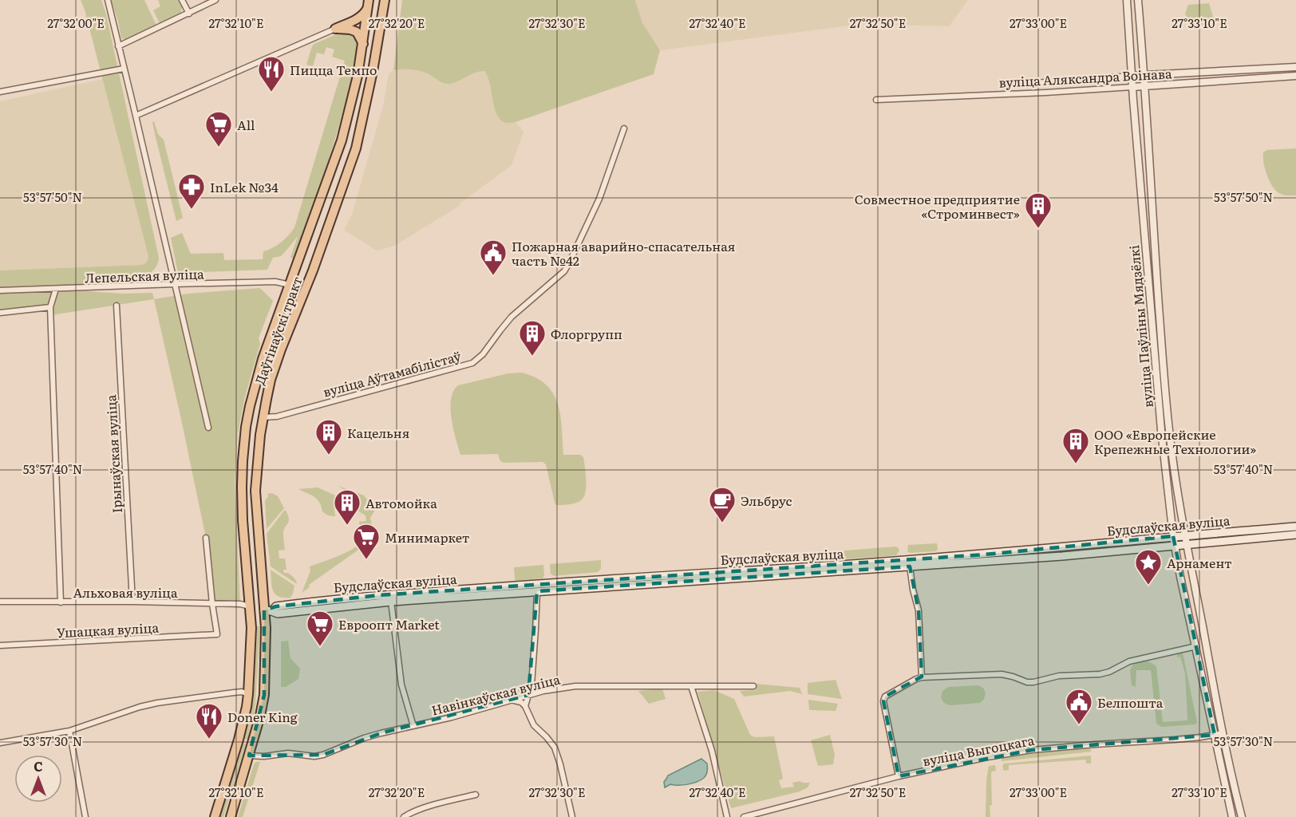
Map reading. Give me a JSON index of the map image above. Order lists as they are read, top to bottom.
{
  "streets": {
    "main road": ["Даўгінаўскі тракт", "Будслаўская вуліца"],
    "street": [
      "вуліца Аляксандра Воінава",
      "Лепельская вуліца",
      "вуліца Паўліны Мядзёлкі",
      "вуліца Аўтамабілістаў",
      "Ірынаўская вуліца",
      "Альховая вуліца",
      "Ушацкая вуліца",
      "Навінкаўская вуліца",
      "вуліца Выгоцкага"
    ]
  },
  "crossings": [
    ["вуліца Аляксандра Воінава", "вуліца Паўліны Мядзёлкі"],
    ["Лепельская вуліца", "Даўгінаўскі тракт"],
    ["вуліца Паўліны Мядзёлкі", "Будслаўская вуліца"],
    ["вуліца Паўліны Мядзёлкі", "вуліца Выгоцкага"],
    ["Даўгінаўскі тракт", "вуліца Аўтамабілістаў"],
    ["Даўгінаўскі тракт", "Будслаўская вуліца"],
    ["Даўгінаўскі тракт", "Альховая вуліца"],
    ["Даўгінаўскі тракт", "Навінкаўская вуліца"],
    ["Ірынаўская вуліца", "Альховая вуліца"],
    ["Альховая вуліца", "Ушацкая вуліца"]
  ],
  "places": {
    "restaurant": ["Пицца Темпо", "Doner King"],
    "supermarket": ["All", "Минимаркет", "Евроопт Market"],
    "pharmacy": ["InLek №34"],
    "building": [
      "Совместное предприятие «Строминвест»",
      "Флоргрупп",
      "Кацельня",
      "ООО «Европейские Крепежные Технологии»",
      "Автомойка"
    ],
    "public building": ["Пожарная аварийно-спасательная часть №42", "Белпошта"],
    "cafe": ["Эльбрус"],
    "place": ["Арнамент"]
  },
  "north": "top",
  "coordinates": [
    "27°32'00\"E",
    "27°32'10\"E",
    "27°32'20\"E",
    "27°32'30\"E",
    "27°32'40\"E",
    "27°32'50\"E",
    "27°33'00\"E",
    "27°33'10\"E",
    "53°57'50\"N",
    "53°57'40\"N",
    "53°57'30\"N"
  ]
}
